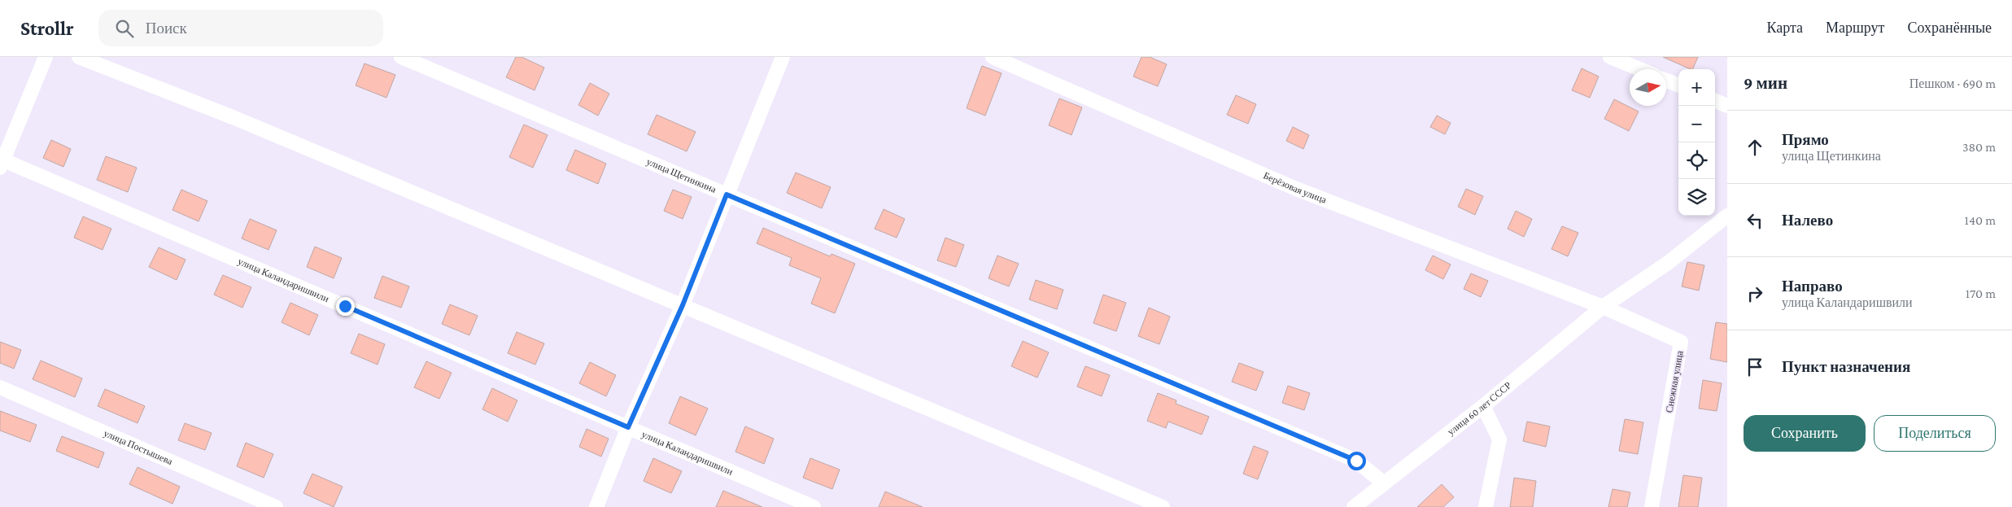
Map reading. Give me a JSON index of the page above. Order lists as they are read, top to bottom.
{
  "streets": {
    "street": [
      "улица Щетинкина",
      "Берёзовая улица",
      "улица Каландаришвили",
      "Снежная улица",
      "улица 60 лет СССР",
      "улица Постышева"
    ]
  },
  "crossings": [
    ["улица Щетинкина", "улица 60 лет СССР"],
    ["Берёзовая улица", "Снежная улица"],
    ["Берёзовая улица", "улица 60 лет СССР"],
    ["Снежная улица", "улица 60 лет СССР"]
  ],
  "north": "right",
  "page": {
    "header": "Strollr",
    "search": "Поиск",
    "nav": ["Карта", "Маршрут", "Сохранённые"],
    "heading": ["9 мин", "Пешком · 690 m"],
    "map_buttons": ["+", "−"],
    "list": [
      ["Прямо", "улица Щетинкина", "380 m"],
      ["Налево", "140 m"],
      ["Направо", "улица Каландаришвили", "170 m"],
      "Пункт назначения"
    ],
    "buttons": ["Сохранить", "Поделиться"]
  }
}
